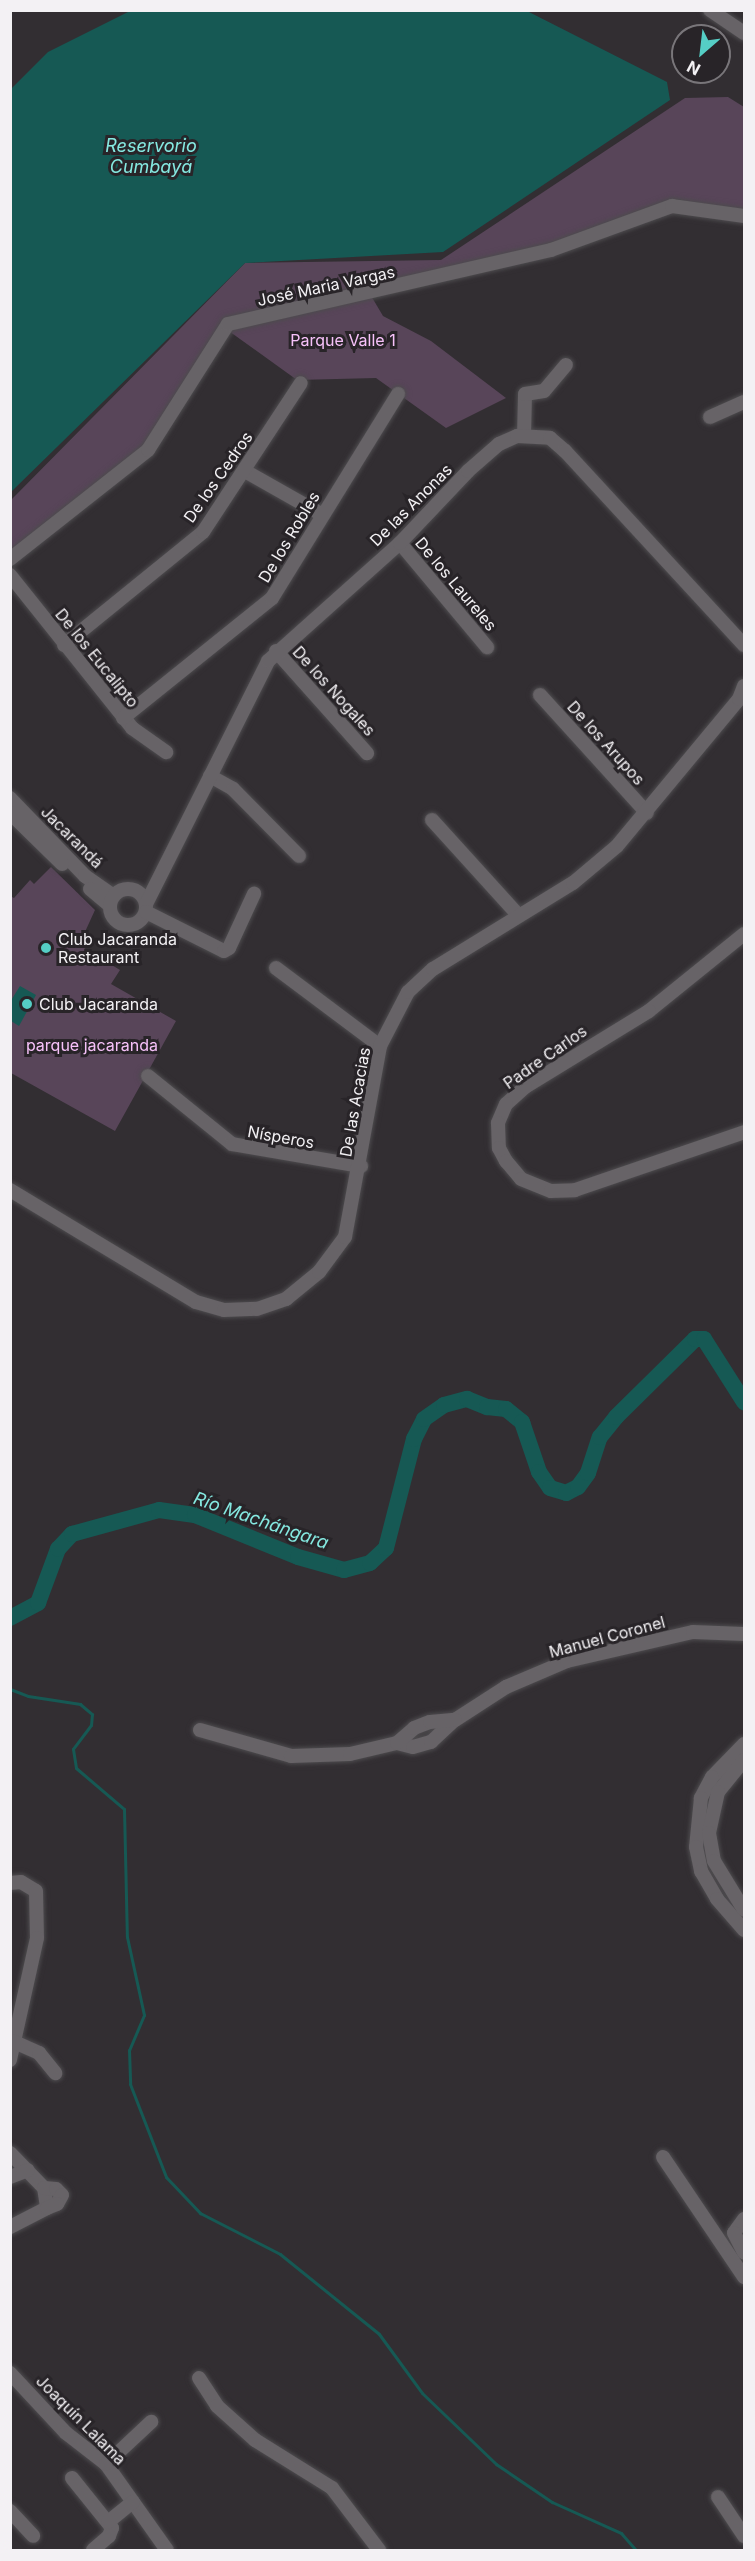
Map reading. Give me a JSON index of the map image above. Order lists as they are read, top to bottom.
{
  "streets": {
    "street": [
      "José Maria Vargas",
      "De los Cedros",
      "De las Anonas",
      "De los Robles",
      "De los Laureles",
      "De los Eucalipto",
      "De los Nogales",
      "De los Arupos",
      "Jacarandá",
      "Padre Carlos",
      "De las Acacias",
      "Nísperos",
      "Manuel Coronel",
      "Joaquín Lalama"
    ]
  },
  "crossings": [
    ["De los Cedros", "De los Eucalipto"],
    ["De las Anonas", "De los Laureles"],
    ["De las Anonas", "De los Nogales"],
    ["De las Anonas", "Jacarandá"],
    ["De los Robles", "De los Eucalipto"],
    ["De los Arupos", "De las Acacias"],
    ["De las Acacias", "Nísperos"]
  ],
  "water": ["Reservorio Cumbayá", "Río Machángara"],
  "parks": ["Parque Valle 1", "parque jacaranda"],
  "places": ["Club Jacaranda Restaurant", "Club Jacaranda"],
  "north": "bottom left"
}
